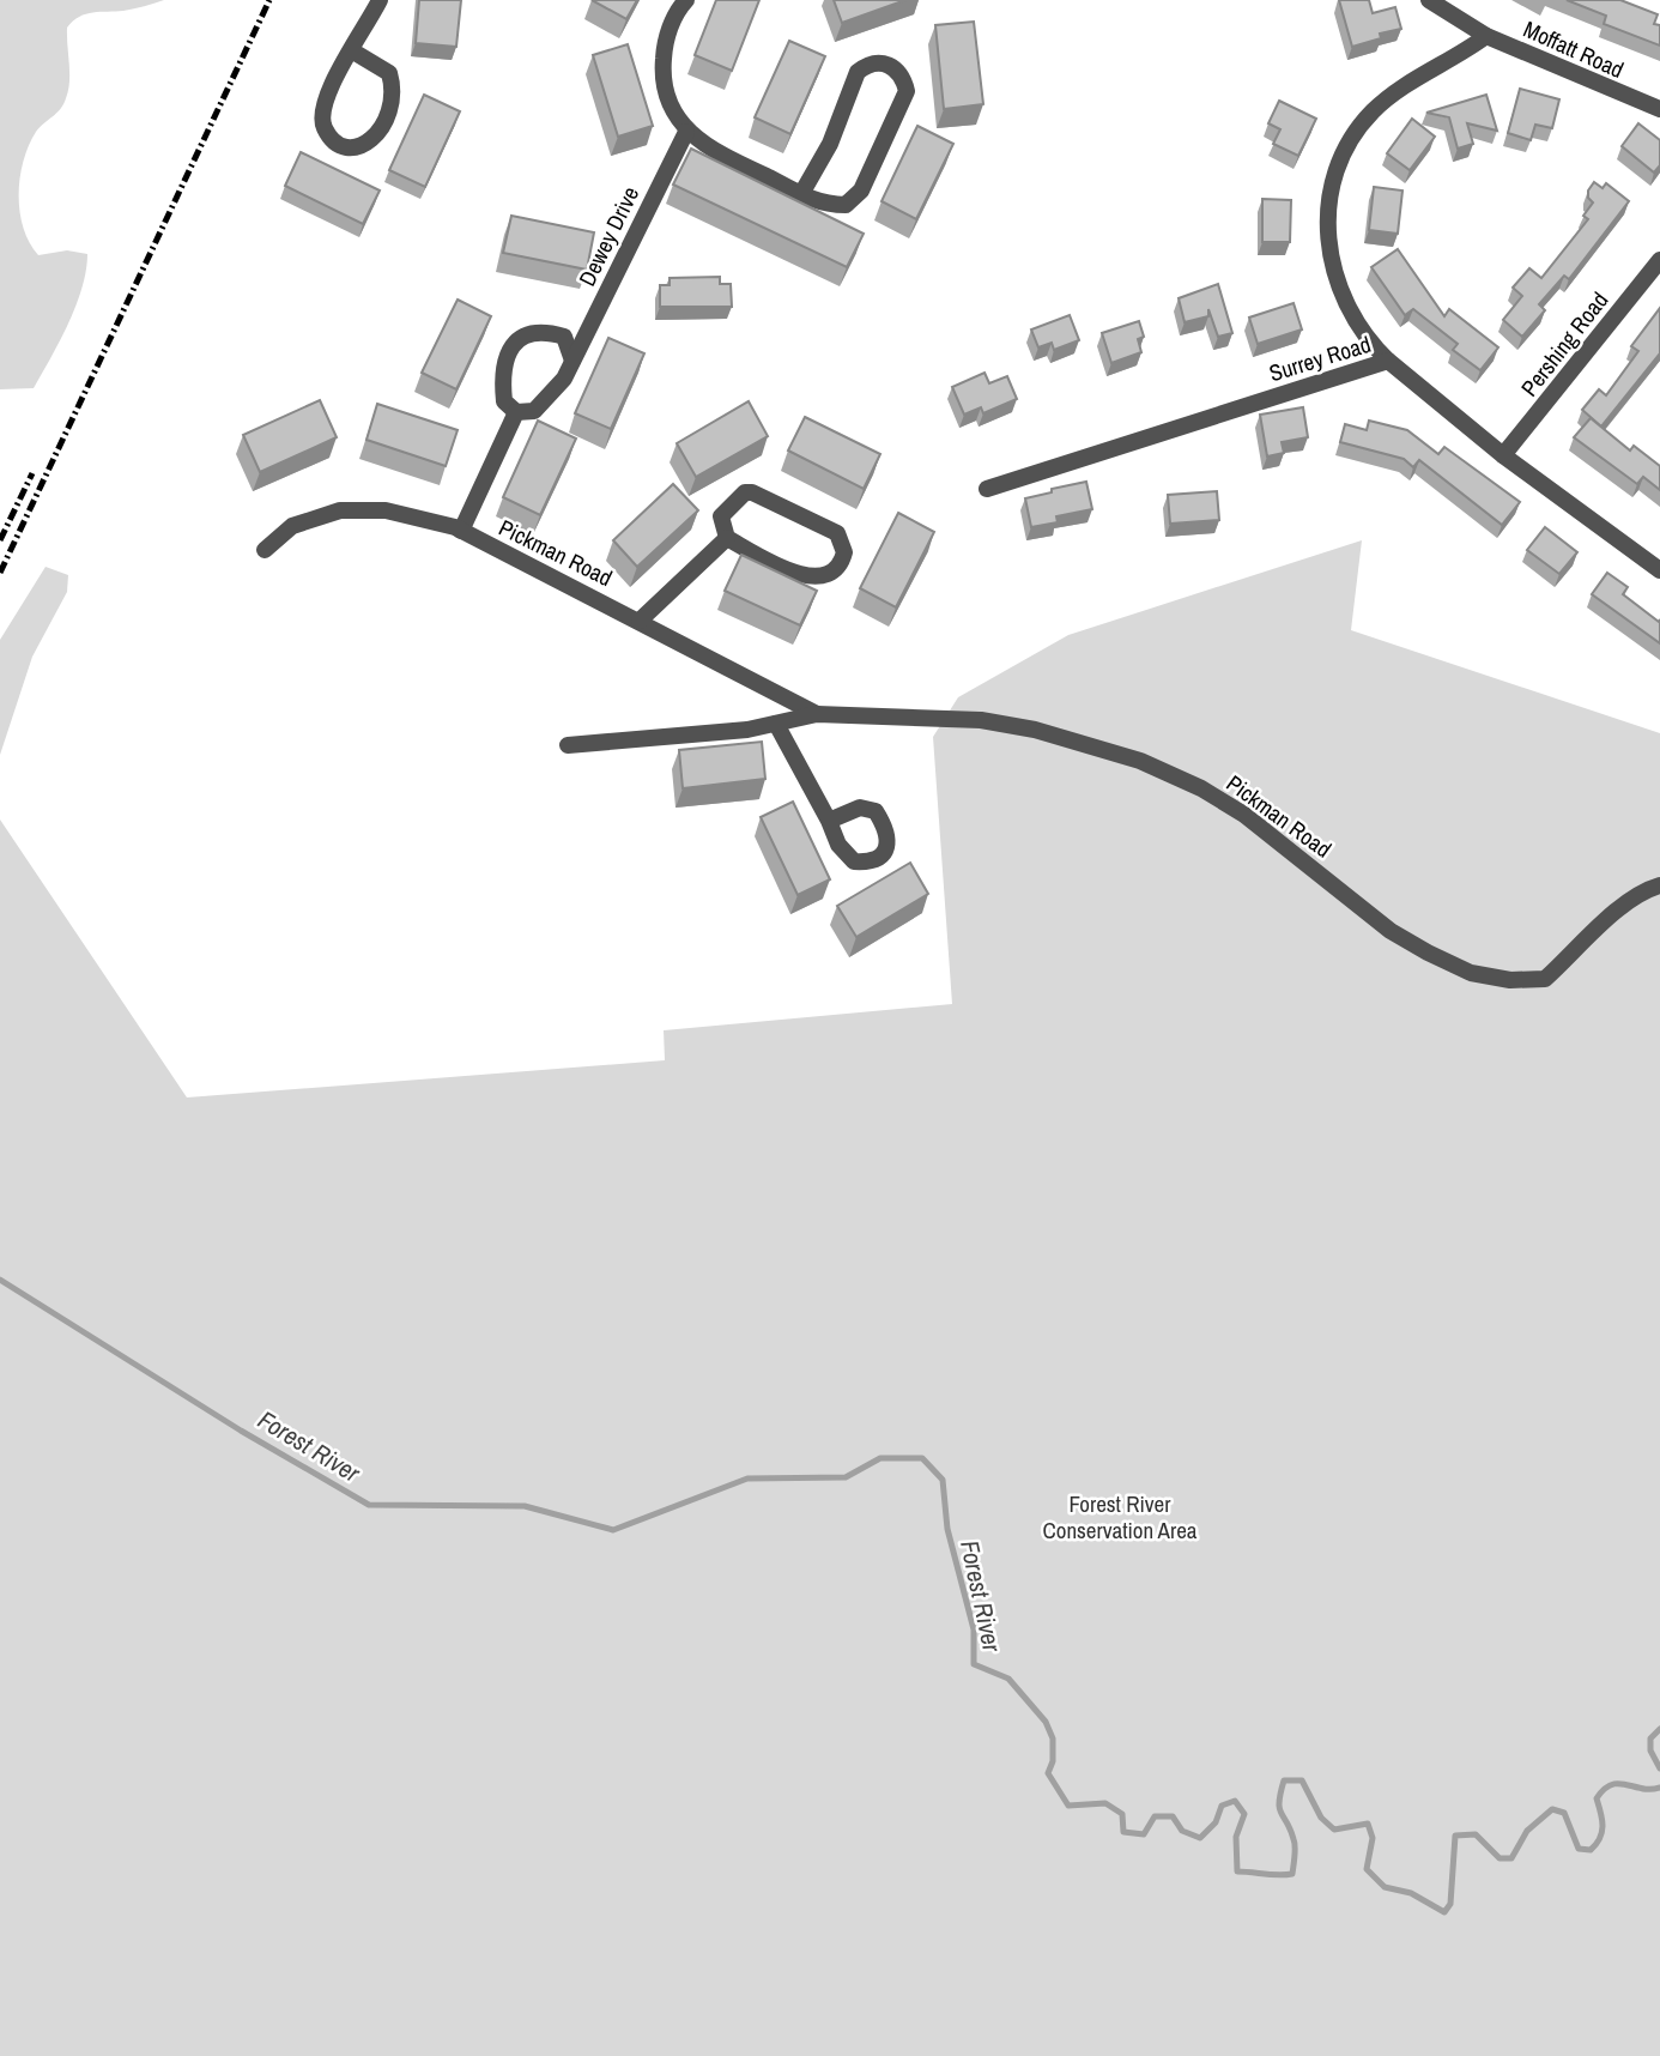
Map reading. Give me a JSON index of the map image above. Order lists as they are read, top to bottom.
{
  "streets": {
    "street": [
      "Moffatt Road",
      "Dewey Drive",
      "Pershing Road",
      "Surrey Road",
      "Pickman Road"
    ]
  },
  "crossings": [
    ["Pershing Road", "Surrey Road"]
  ],
  "water": ["Forest River"],
  "parks": ["Forest River Conservation Area"]
}
